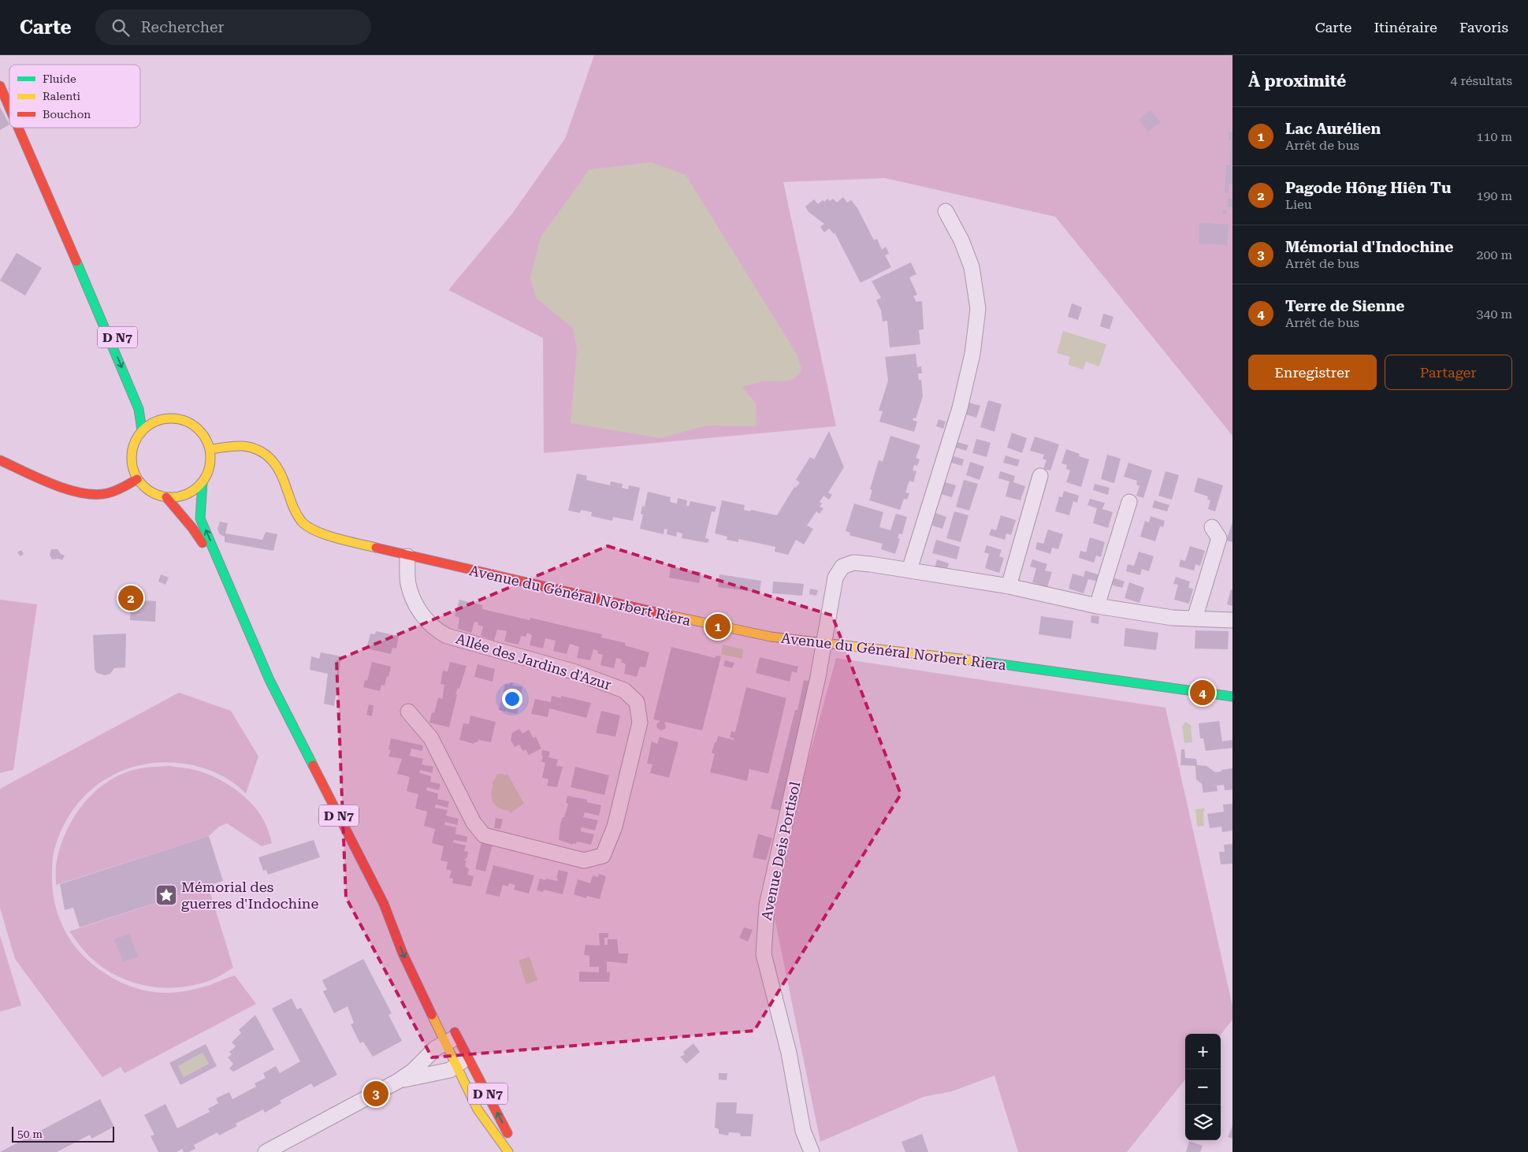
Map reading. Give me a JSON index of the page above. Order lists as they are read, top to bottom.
{
  "streets": {
    "main road": ["D N7", "Avenue du Général Norbert Riera"],
    "street": ["Allée des Jardins d'Azur", "Avenue Deis Portisol"]
  },
  "crossings": [
    ["D N7", "Avenue du Général Norbert Riera"],
    ["Avenue du Général Norbert Riera", "Allée des Jardins d'Azur"],
    ["Avenue du Général Norbert Riera", "Avenue Deis Portisol"]
  ],
  "places": {
    "place": ["Mémorial des guerres d'Indochine"]
  },
  "legend": ["Fluide", "Ralenti", "Bouchon"],
  "scale_bar": "50 m",
  "page": {
    "header": "Carte",
    "search": "Rechercher",
    "nav": ["Carte", "Itinéraire", "Favoris"],
    "heading": ["À proximité", "4 résultats"],
    "list": [
      {
        "mark": "1",
        "name": "Lac Aurélien",
        "note": "Arrêt de bus",
        "value": "110 m"
      },
      {
        "mark": "2",
        "name": "Pagode Hông Hiên Tu",
        "note": "Lieu",
        "value": "190 m"
      },
      {
        "mark": "3",
        "name": "Mémorial d'Indochine",
        "note": "Arrêt de bus",
        "value": "200 m"
      },
      {
        "mark": "4",
        "name": "Terre de Sienne",
        "note": "Arrêt de bus",
        "value": "340 m"
      }
    ],
    "buttons": ["Enregistrer", "Partager"],
    "pins": [
      "2",
      "1",
      "4",
      "3"
    ],
    "map_buttons": ["+", "−"],
    "scale": "50 m"
  }
}
